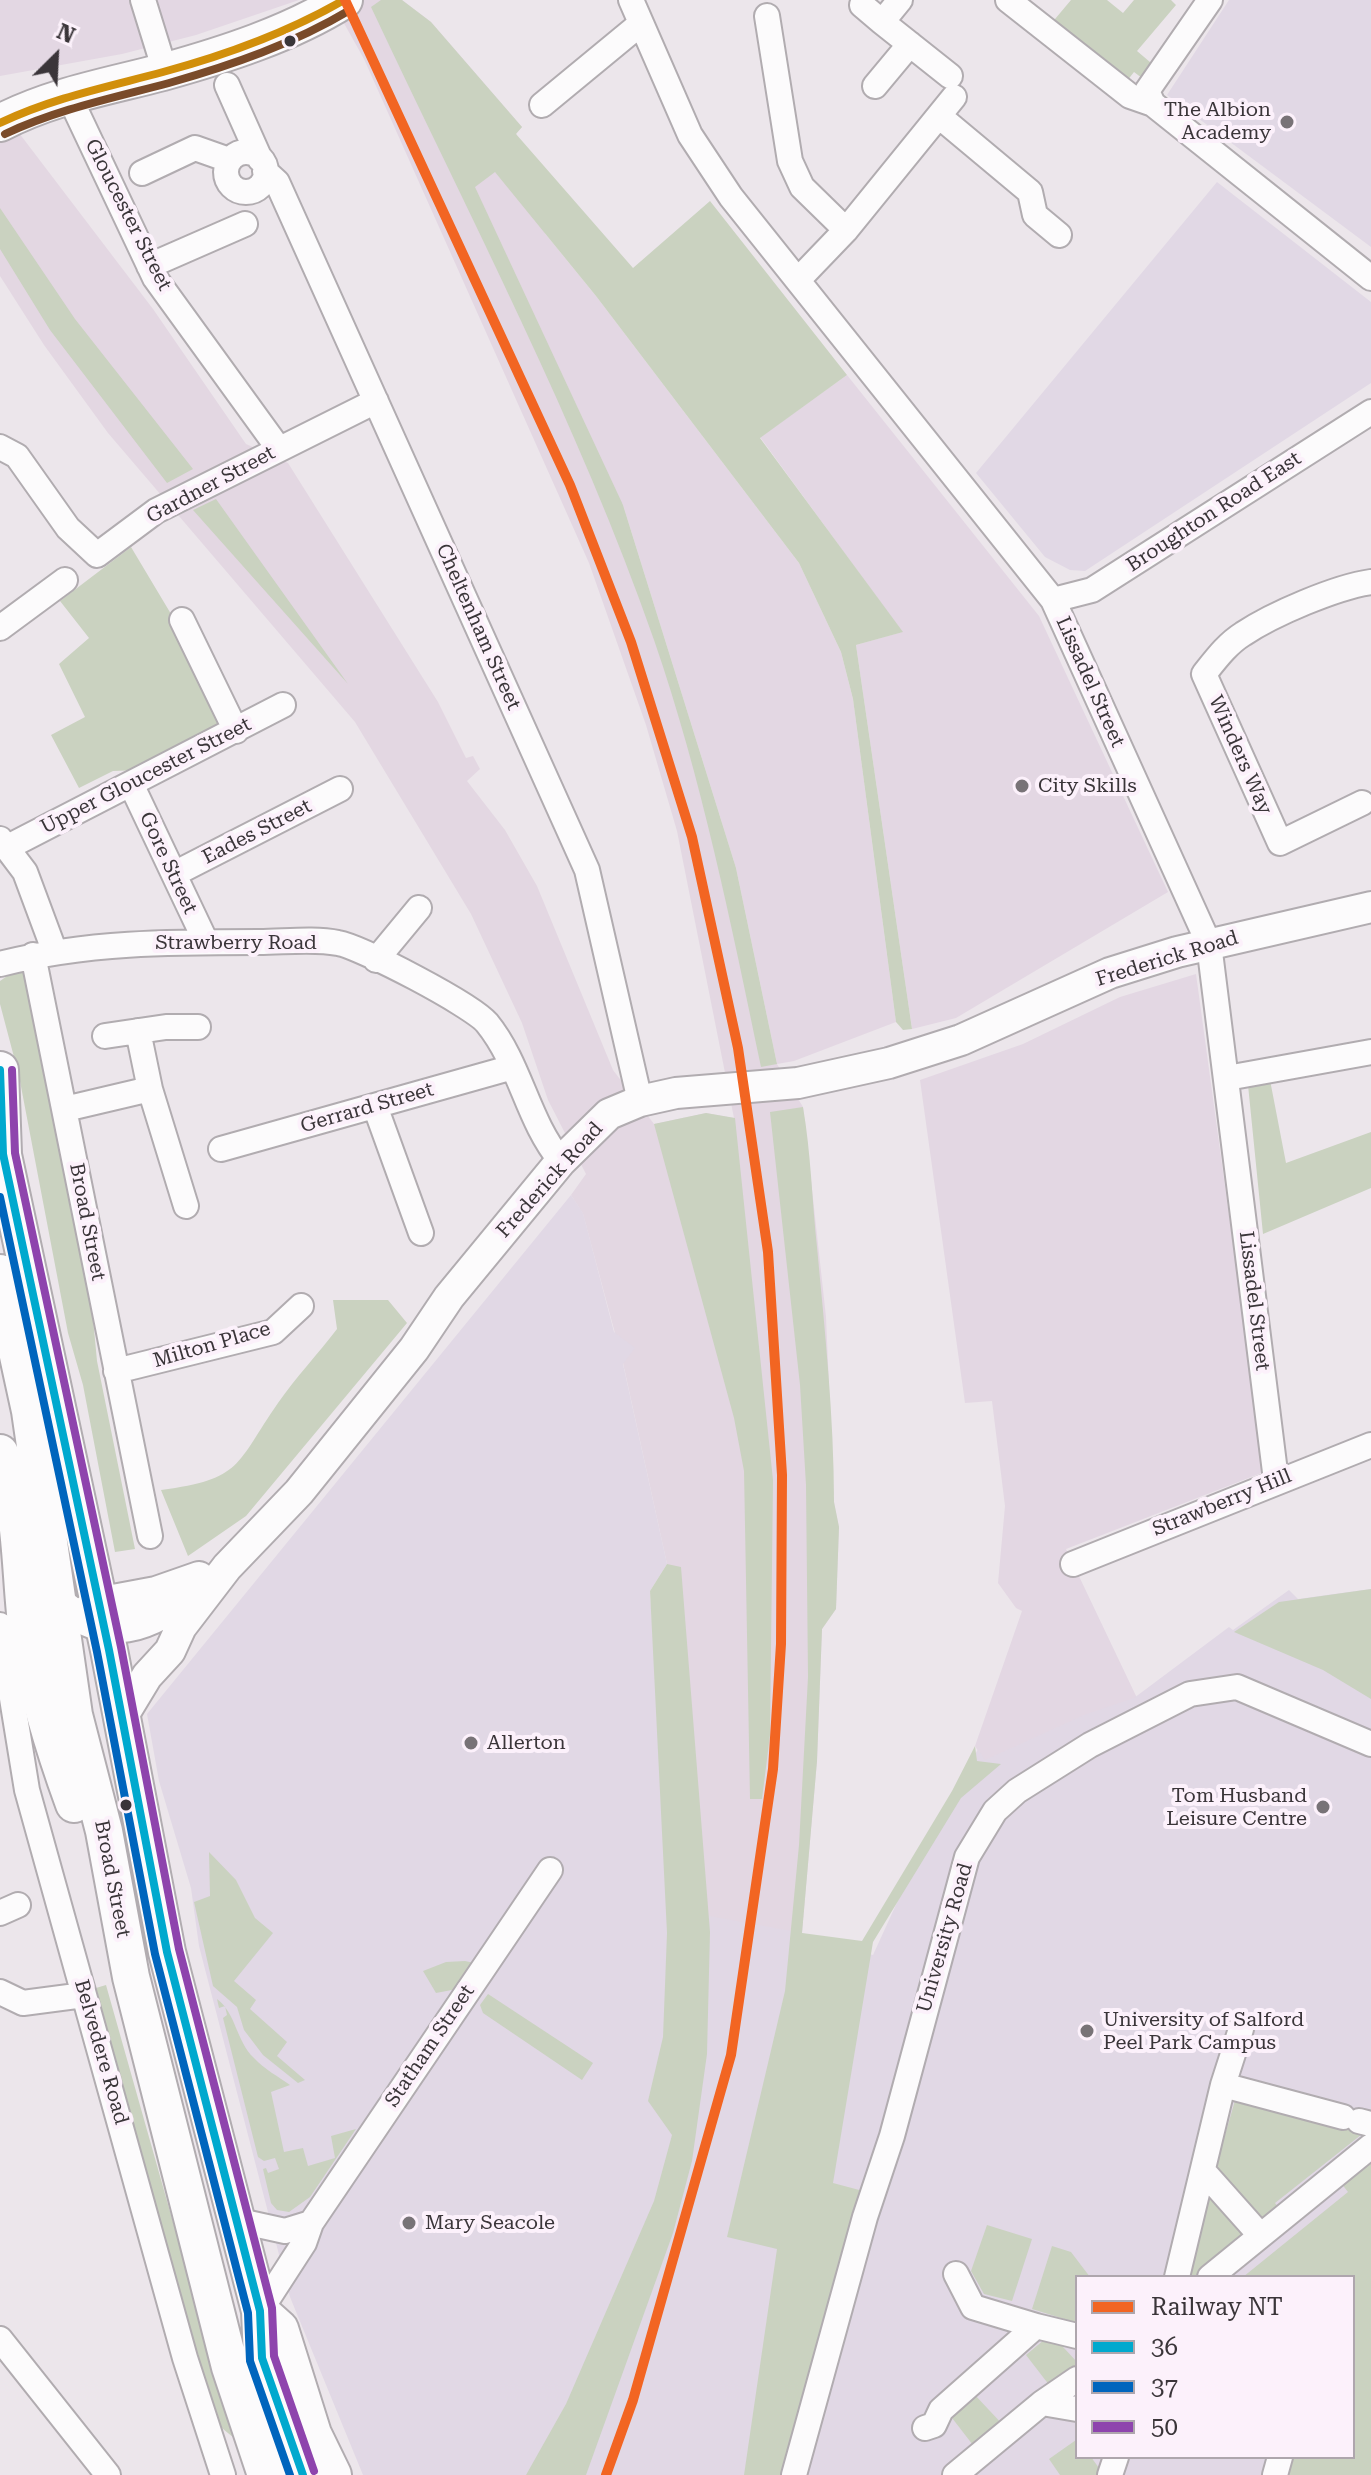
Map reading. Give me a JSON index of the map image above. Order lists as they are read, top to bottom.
{
  "streets": {
    "highway": ["Broad Street"],
    "main road": ["Frederick Road"],
    "street": [
      "Gloucester Street",
      "Gardner Street",
      "Broughton Road East",
      "Cheltenham Street",
      "Lissadel Street",
      "Winders Way",
      "Upper Gloucester Street",
      "Eades Street",
      "Gore Street",
      "Strawberry Road",
      "Gerrard Street",
      "Milton Place",
      "Strawberry Hill",
      "University Road",
      "Statham Street",
      "Belvedere Road"
    ]
  },
  "crossings": [
    ["Gloucester Street", "Gardner Street"],
    ["Gardner Street", "Cheltenham Street"],
    ["Broughton Road East", "Lissadel Street"],
    ["Cheltenham Street", "Frederick Road"],
    ["Lissadel Street", "Frederick Road"],
    ["Lissadel Street", "Strawberry Hill"],
    ["Upper Gloucester Street", "Gore Street"],
    ["Upper Gloucester Street", "Broad Street"],
    ["Eades Street", "Gore Street"],
    ["Gore Street", "Strawberry Road"],
    ["Strawberry Road", "Frederick Road"],
    ["Strawberry Road", "Gerrard Street"],
    ["Strawberry Road", "Broad Street"],
    ["Frederick Road", "Broad Street"],
    ["Broad Street", "Milton Place"],
    ["Broad Street", "Statham Street"]
  ],
  "places": [
    "The Albion Academy",
    "City Skills",
    "Allerton",
    "Tom Husband Leisure Centre",
    "University of Salford Peel Park Campus",
    "Mary Seacole"
  ],
  "lines": [
    "rail line NT",
    "transit line 36",
    "transit line 50",
    "transit line 37"
  ],
  "legend": [
    "Railway NT",
    "36",
    "37",
    "50"
  ],
  "north": "top right"
}
